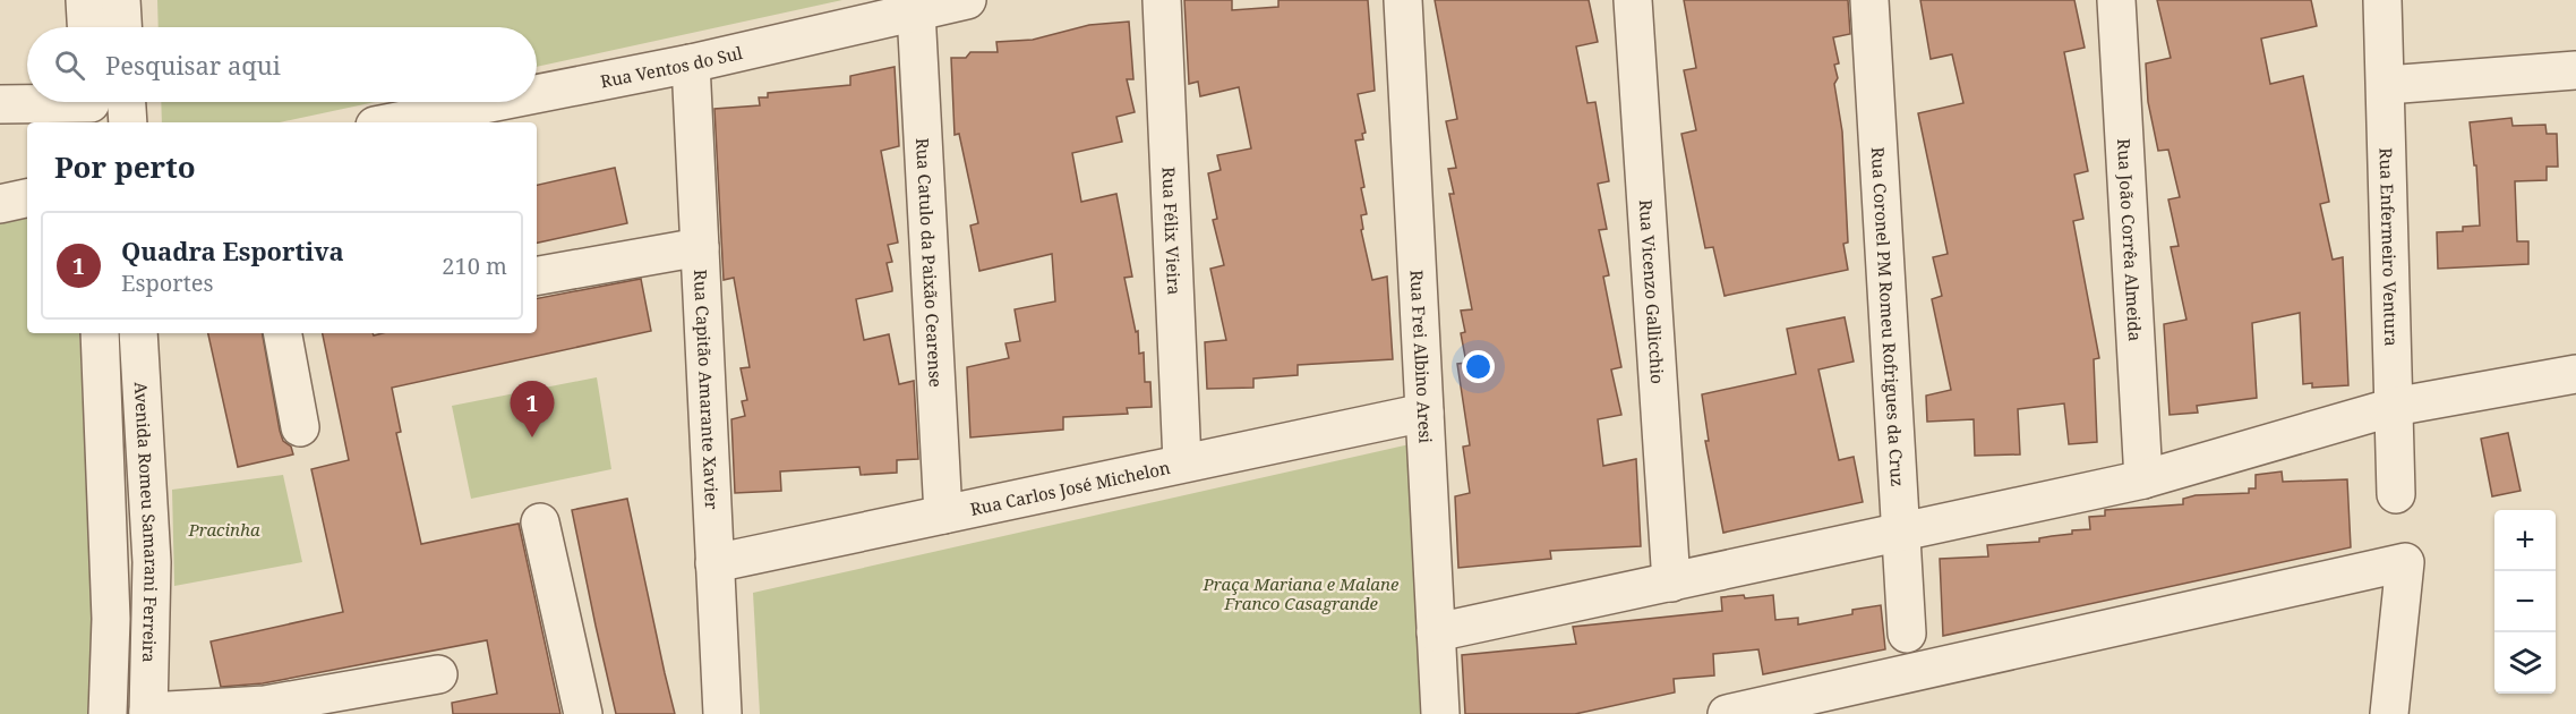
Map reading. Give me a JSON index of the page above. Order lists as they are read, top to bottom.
{
  "streets": {
    "street": [
      "Rua Ventos do Sul",
      "Rua Félix Vieira",
      "Rua João Corrêa Almeida",
      "Rua Enfermeiro Ventura",
      "Rua Catulo da Paixão Cearense",
      "Rua Vicenzo Gallicchio",
      "Rua Coronel PM Romeu Rofrigues da Cruz",
      "Rua Frei Albino Aresi",
      "Rua Capitão Amarante Xavier",
      "Rua Carlos José Michelon",
      "Avenida Romeu Samarani Ferreira"
    ]
  },
  "crossings": [
    ["Rua Ventos do Sul", "Rua Catulo da Paixão Cearense"],
    ["Rua Ventos do Sul", "Rua Capitão Amarante Xavier"],
    ["Rua Félix Vieira", "Rua Carlos José Michelon"],
    ["Rua Catulo da Paixão Cearense", "Rua Carlos José Michelon"],
    ["Rua Frei Albino Aresi", "Rua Carlos José Michelon"],
    ["Rua Capitão Amarante Xavier", "Rua Carlos José Michelon"]
  ],
  "parks": ["Pracinha", "Praça Mariana e Malane Franco Casagrande"],
  "page": {
    "search": "Pesquisar aqui",
    "heading": "Por perto",
    "list": [
      {
        "mark": "1",
        "name": "Quadra Esportiva",
        "note": "Esportes",
        "value": "210 m"
      }
    ],
    "pins": "1",
    "map_buttons": ["+", "−"]
  }
}
